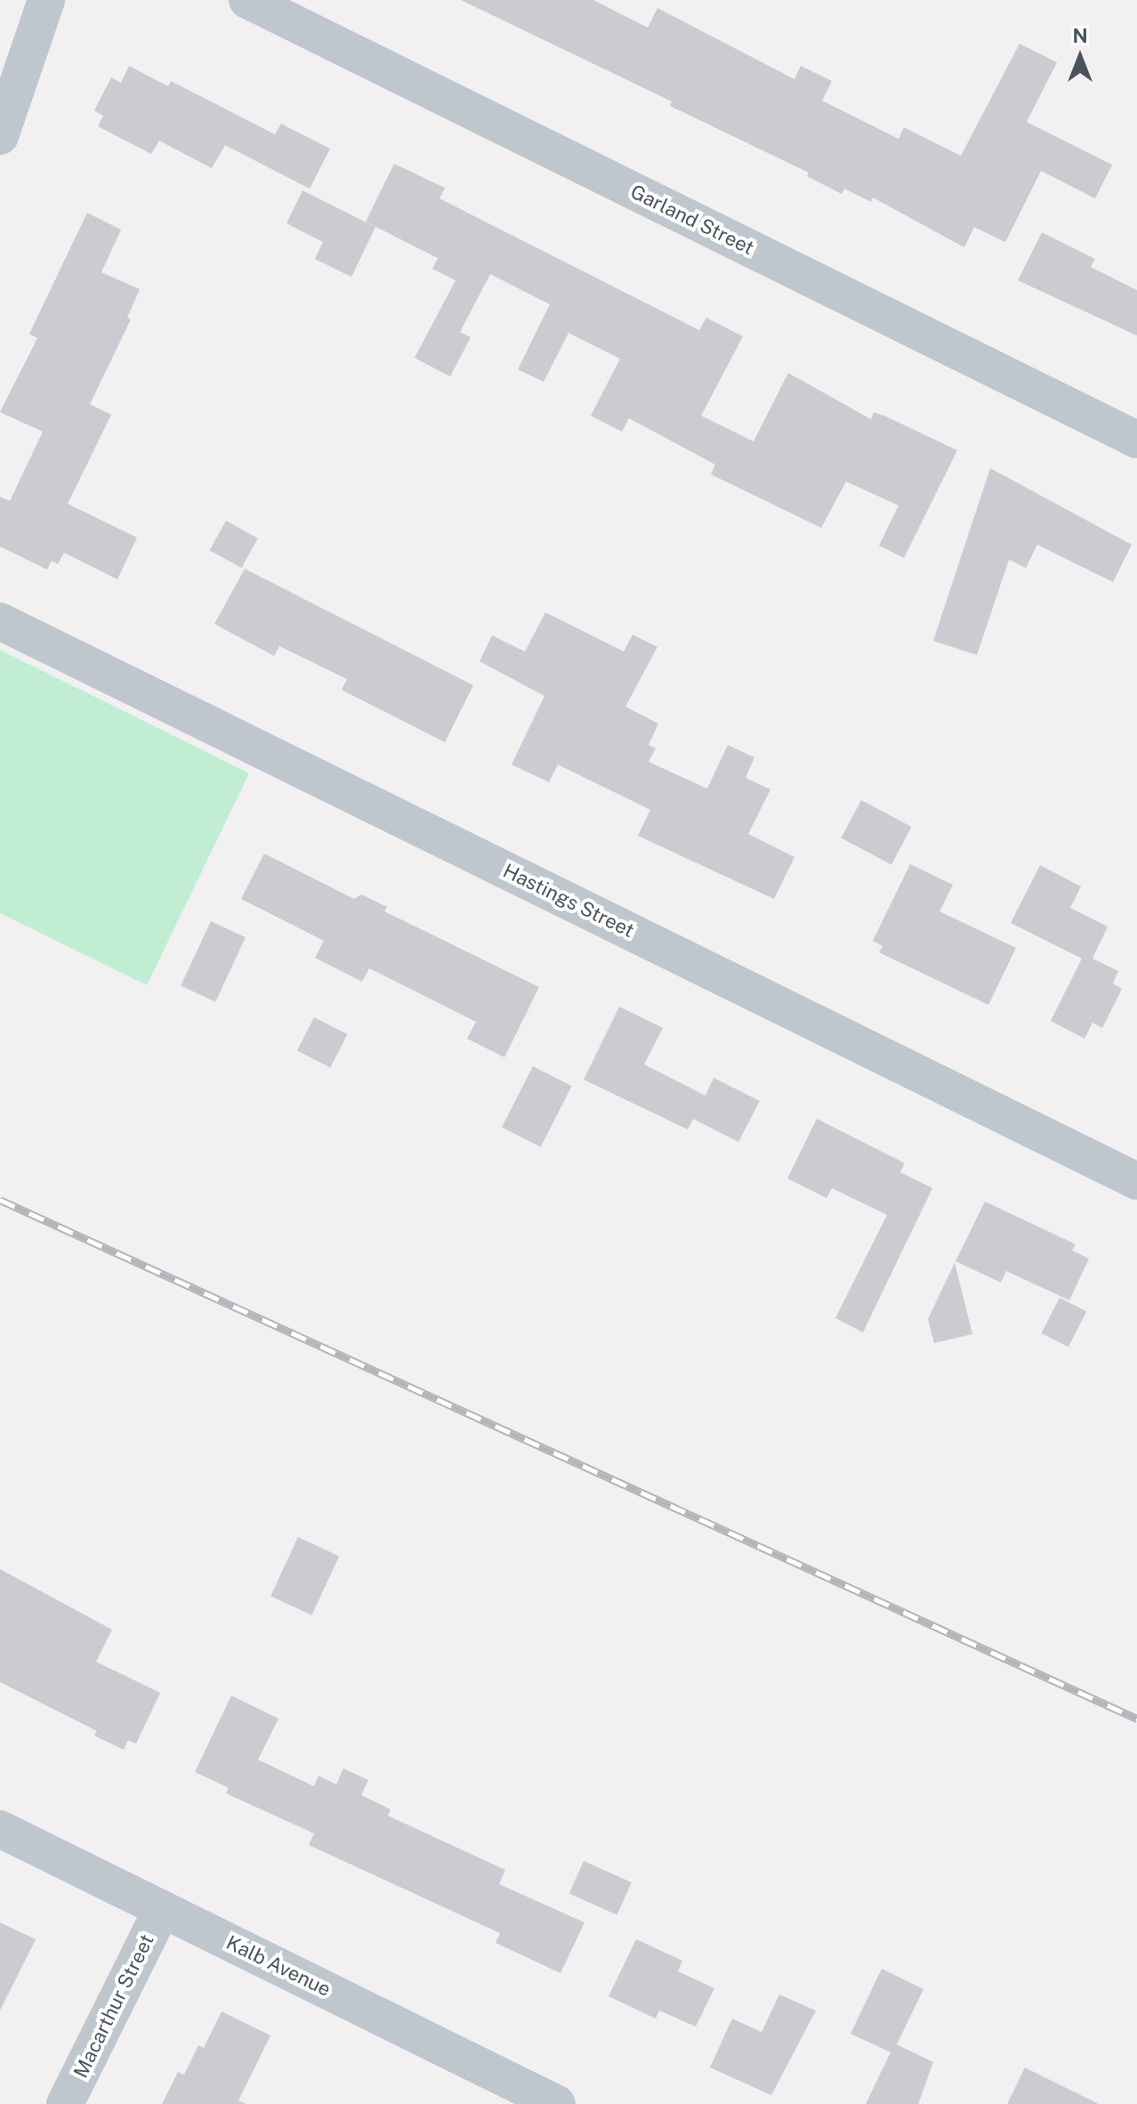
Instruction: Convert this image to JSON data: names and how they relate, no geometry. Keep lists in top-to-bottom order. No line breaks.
{"streets":{"street":["Garland Street","Hastings Street","Kalb Avenue","Macarthur Street"]},"crossings":[["Kalb Avenue","Macarthur Street"]],"north":"top"}
